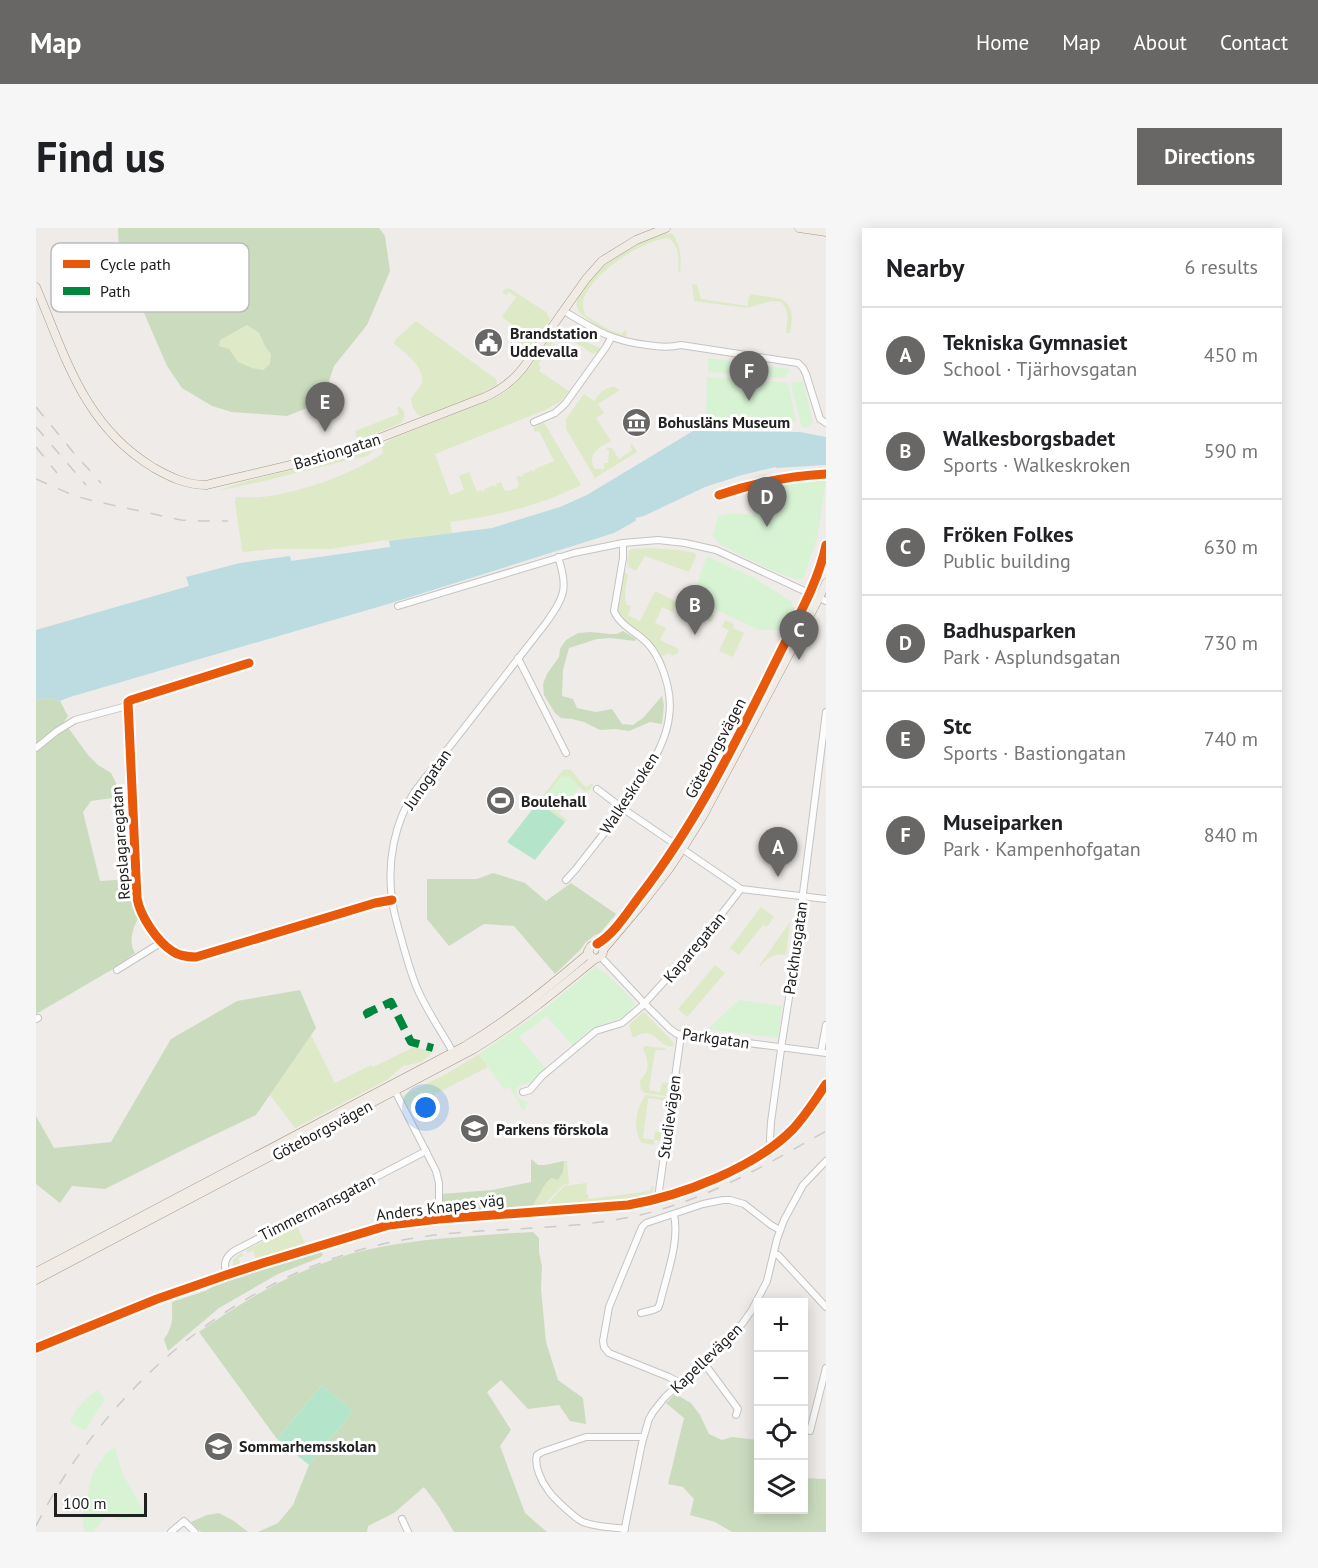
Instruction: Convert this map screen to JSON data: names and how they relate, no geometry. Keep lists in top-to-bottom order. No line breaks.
{"streets":{"main road":["Bastiongatan","Göteborgsvägen"],"street":["Junogatan","Walkeskroken","Repslagaregatan","Kaparegatan","Packhusgatan","Parkgatan","Studievägen","Timmermansgatan","Anders Knapes väg","Kapellevägen"]},"crossings":[["Göteborgsvägen","Junogatan"],["Göteborgsvägen","Parkgatan"],["Junogatan","Repslagaregatan"],["Kaparegatan","Parkgatan"],["Packhusgatan","Parkgatan"],["Packhusgatan","Anders Knapes väg"],["Parkgatan","Studievägen"],["Studievägen","Anders Knapes väg"],["Timmermansgatan","Anders Knapes väg"]],"places":{"public building":["Brandstation Uddevalla"],"museum":["Bohusläns Museum"],"sports":["Boulehall"],"school or university":["Parkens förskola","Sommarhemsskolan"]},"legend":["Cycle path","Path"],"scale_bar":"100 m","page":{"header":"Map","nav":["Home","Map","About","Contact"],"buttons":"Directions","title":"Find us","heading":["Nearby","6 results"],"list":[{"mark":"A","name":"Tekniska Gymnasiet","note":"School · Tjärhovsgatan","value":"450 m"},{"mark":"B","name":"Walkesborgsbadet","note":"Sports · Walkeskroken","value":"590 m"},{"mark":"C","name":"Fröken Folkes","note":"Public building","value":"630 m"},{"mark":"D","name":"Badhusparken","note":"Park · Asplundsgatan","value":"730 m"},{"mark":"E","name":"Stc","note":"Sports · Bastiongatan","value":"740 m"},{"mark":"F","name":"Museiparken","note":"Park · Kampenhofgatan","value":"840 m"}],"pins":["F","E","D","B","C","A"],"map_buttons":["+","−"],"scale":"100 m"}}
